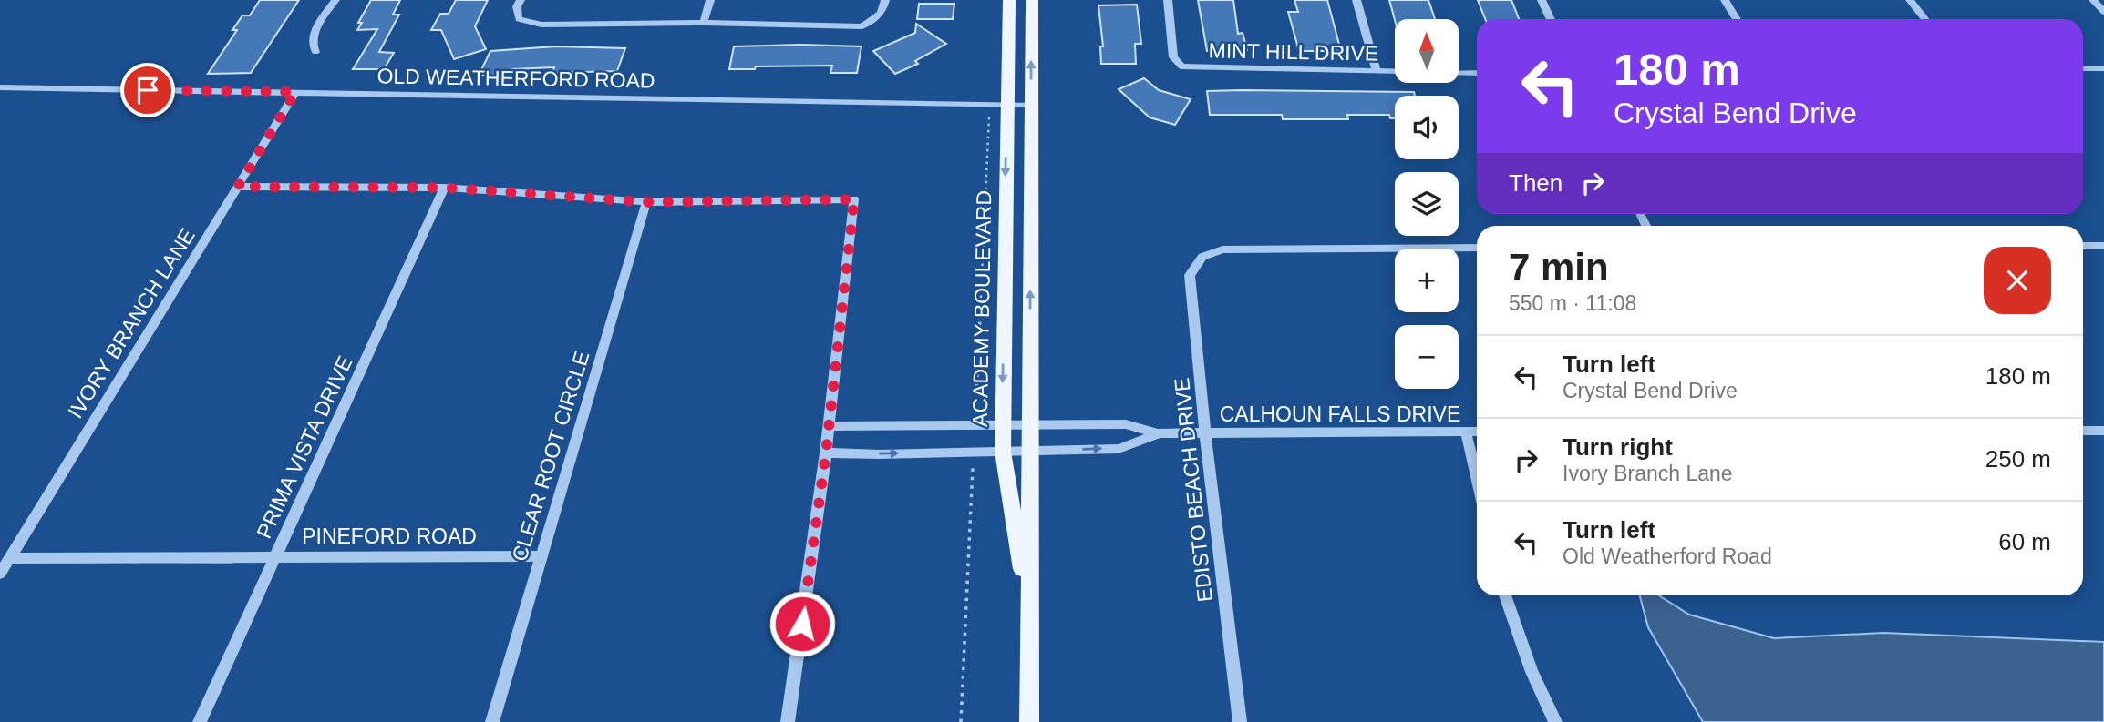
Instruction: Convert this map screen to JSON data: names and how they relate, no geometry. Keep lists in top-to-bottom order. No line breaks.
{"streets":{"main road":["ACADEMY BOULEVARD"],"street":["MINT HILL DRIVE","OLD WEATHERFORD ROAD","IVORY BRANCH LANE","CALHOUN FALLS DRIVE","PRIMA VISTA DRIVE","CLEAR ROOT CIRCLE","EDISTO BEACH DRIVE","PINEFORD ROAD"]},"crossings":[["OLD WEATHERFORD ROAD","ACADEMY BOULEVARD"],["OLD WEATHERFORD ROAD","IVORY BRANCH LANE"],["ACADEMY BOULEVARD","CALHOUN FALLS DRIVE"],["IVORY BRANCH LANE","PINEFORD ROAD"],["CALHOUN FALLS DRIVE","EDISTO BEACH DRIVE"],["PRIMA VISTA DRIVE","PINEFORD ROAD"],["CLEAR ROOT CIRCLE","PINEFORD ROAD"]],"north":"top","page":{"map_buttons":["+","−"],"turn":["180 m","Crystal Bend Drive"],"then":"Then","heading":["7 min","550 m · 11:08"],"list":[{"name":"Turn left","note":"Crystal Bend Drive","value":"180 m"},{"name":"Turn right","note":"Ivory Branch Lane","value":"250 m"},{"name":"Turn left","note":"Old Weatherford Road","value":"60 m"}]}}
